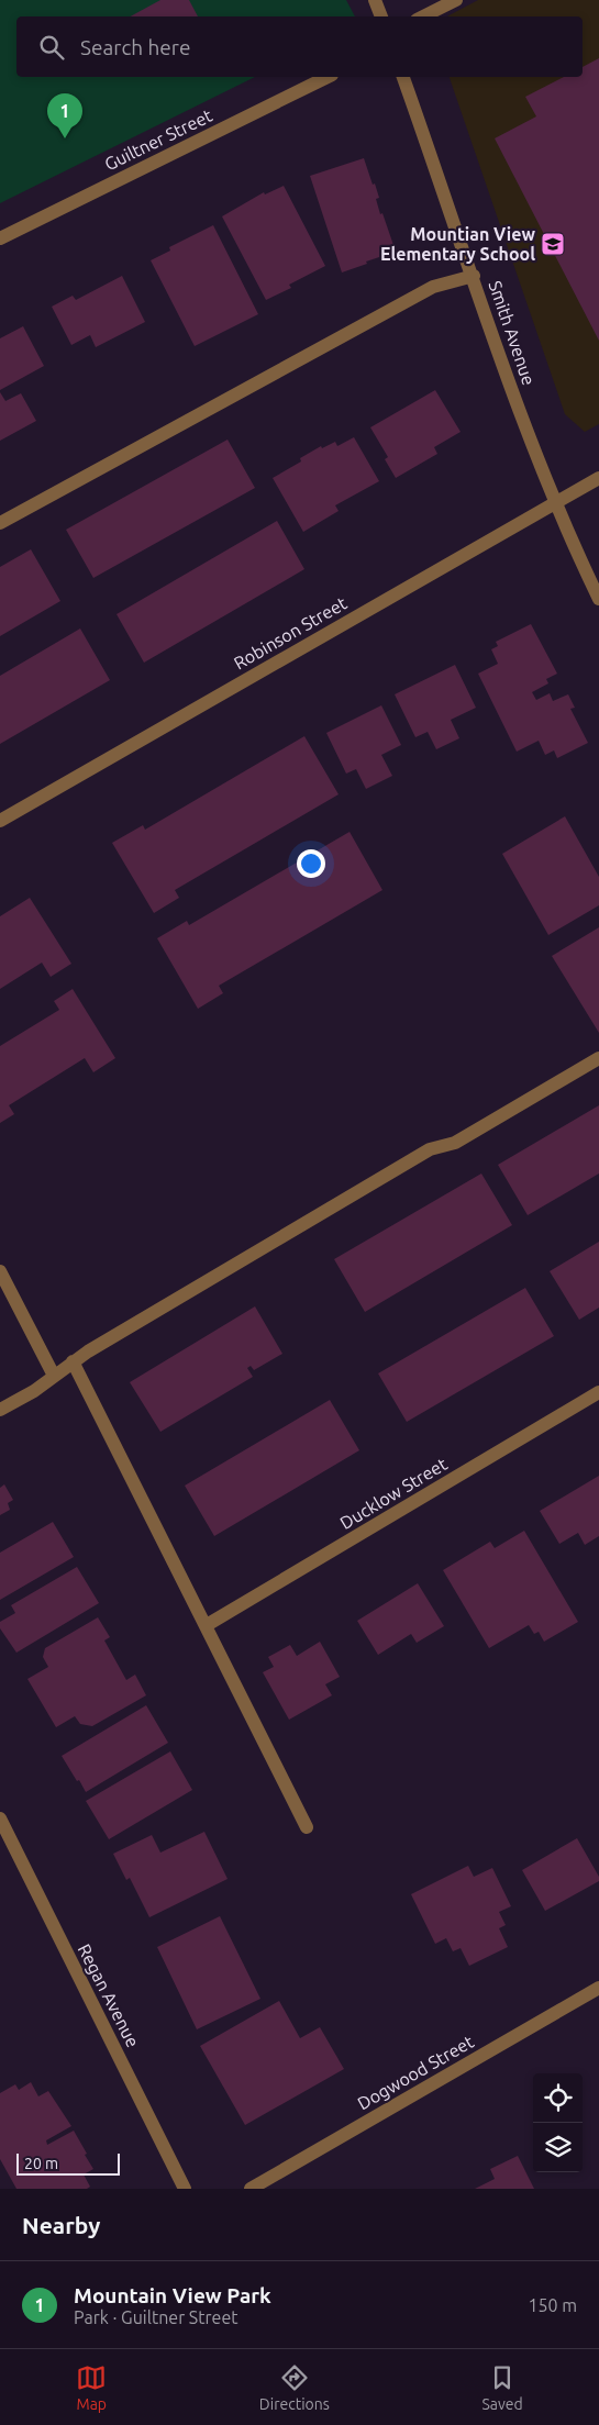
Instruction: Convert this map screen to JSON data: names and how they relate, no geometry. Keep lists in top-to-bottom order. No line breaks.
{"streets":{"street":["Guiltner Street","Smith Avenue","Robinson Street","Ducklow Street","Regan Avenue","Dogwood Street"]},"crossings":[["Smith Avenue","Robinson Street"]],"places":{"school or university":["Mountian View Elementary School"]},"scale_bar":"20 m","page":{"search":"Search here","pins":"1","scale":"20 m","heading":"Nearby","list":[{"mark":"1","name":"Mountain View Park","note":"Park · Guiltner Street","value":"150 m"}],"nav":["Map","Directions","Saved"]}}
